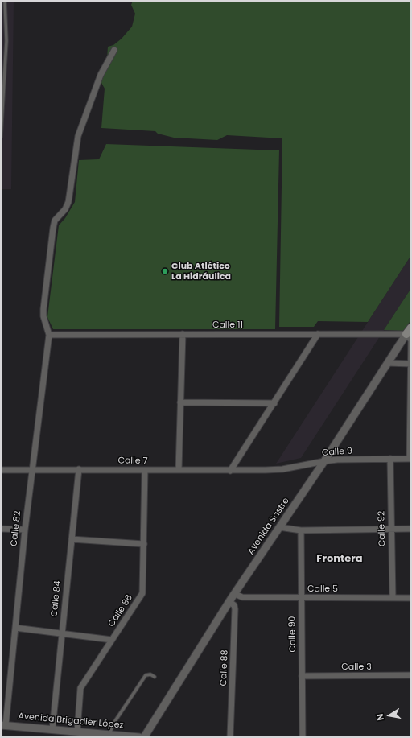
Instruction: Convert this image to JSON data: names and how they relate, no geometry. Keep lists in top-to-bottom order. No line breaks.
{"streets":{"street":["Calle 11","Calle 9","Calle 7","Avenida Sastre","Calle 82","Calle 92","Calle 5","Calle 84","Calle 86","Calle 90","Calle 3","Calle 88","Avenida Brigadier López"]},"crossings":[["Calle 11","Avenida Sastre"],["Calle 11","Calle 82"],["Calle 9","Calle 7"],["Calle 9","Avenida Sastre"],["Calle 9","Calle 92"],["Calle 7","Calle 82"],["Calle 7","Calle 84"],["Calle 7","Calle 86"],["Avenida Sastre","Calle 5"],["Avenida Sastre","Calle 88"],["Calle 82","Avenida Brigadier López"],["Calle 92","Calle 5"],["Calle 5","Calle 90"],["Calle 84","Avenida Brigadier López"],["Calle 86","Avenida Brigadier López"],["Calle 90","Calle 3"]],"districts":["Frontera"],"places":["Club Atlético La Hidráulica"],"north":"left"}
